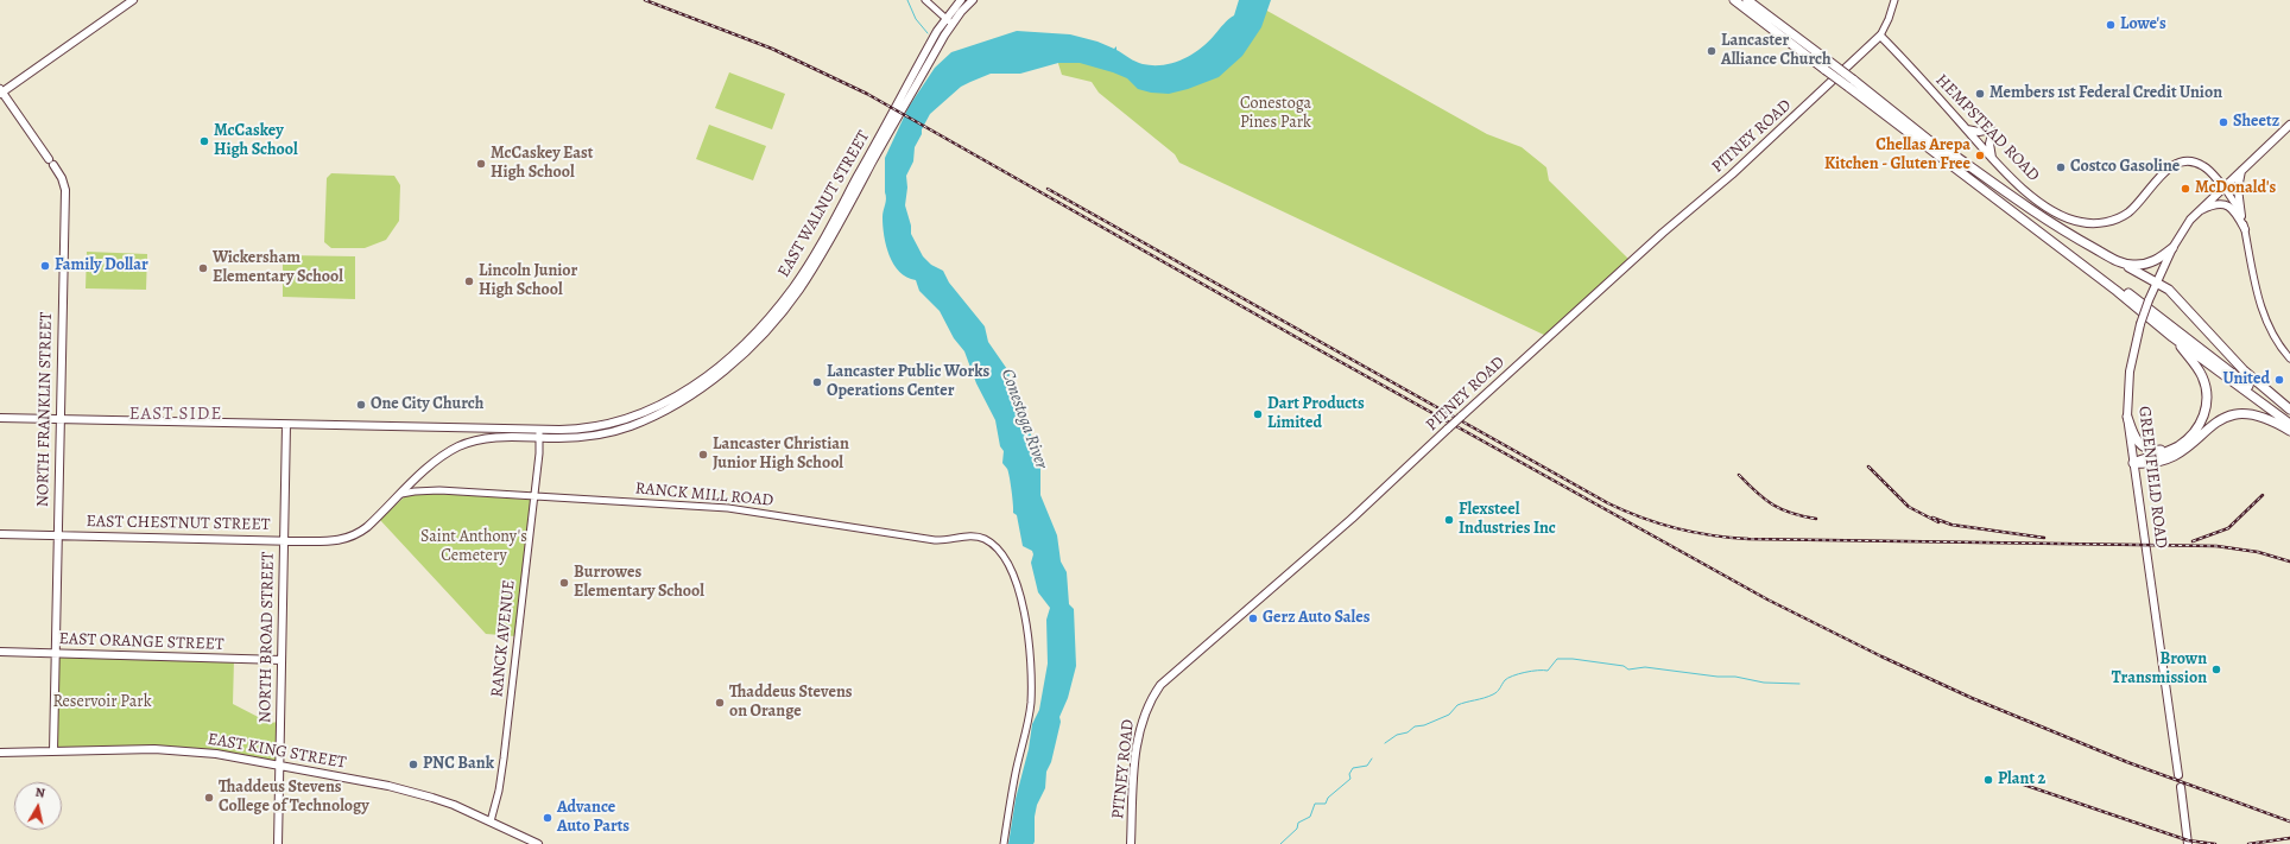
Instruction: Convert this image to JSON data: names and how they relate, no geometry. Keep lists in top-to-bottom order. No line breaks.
{"streets":{"main road":["HEMPSTEAD ROAD","PITNEY ROAD","EAST WALNUT STREET","NORTH FRANKLIN STREET","GREENFIELD ROAD","EAST CHESTNUT STREET","NORTH BROAD STREET","EAST ORANGE STREET","EAST KING STREET"],"street":["RANCK MILL ROAD","RANCK AVENUE"]},"crossings":[["HEMPSTEAD ROAD","PITNEY ROAD"],["HEMPSTEAD ROAD","GREENFIELD ROAD"],["EAST WALNUT STREET","NORTH FRANKLIN STREET"],["EAST WALNUT STREET","RANCK MILL ROAD"],["EAST WALNUT STREET","EAST CHESTNUT STREET"],["EAST WALNUT STREET","NORTH BROAD STREET"],["EAST WALNUT STREET","RANCK AVENUE"],["NORTH FRANKLIN STREET","EAST CHESTNUT STREET"],["NORTH FRANKLIN STREET","EAST ORANGE STREET"],["NORTH FRANKLIN STREET","EAST KING STREET"],["RANCK MILL ROAD","RANCK AVENUE"],["EAST CHESTNUT STREET","NORTH BROAD STREET"],["NORTH BROAD STREET","EAST ORANGE STREET"],["NORTH BROAD STREET","EAST KING STREET"],["RANCK AVENUE","EAST KING STREET"]],"districts":["EAST SIDE"],"water":["Conestoga River"],"parks":["Conestoga Pines Park","Saint Anthony's Cemetery","Reservoir Park"],"places":["Lowe's","Lancaster Alliance Church","Members 1st Federal Credit Union","Sheetz","McCaskey High School","Chellas Arepa Kitchen - Gluten Free","McCaskey East High School","Costco Gasoline","McDonald's","Family Dollar","Wickersham Elementary School","Lincoln Junior High School","United","Lancaster Public Works Operations Center","One City Church","Dart Products Limited","Lancaster Christian Junior High School","Flexsteel Industries Inc","Burrowes Elementary School","Gerz Auto Sales","Brown Transmission","Thaddeus Stevens on Orange","PNC Bank","Plant 2","Thaddeus Stevens College of Technology","Advance Auto Parts"],"north":"top"}
